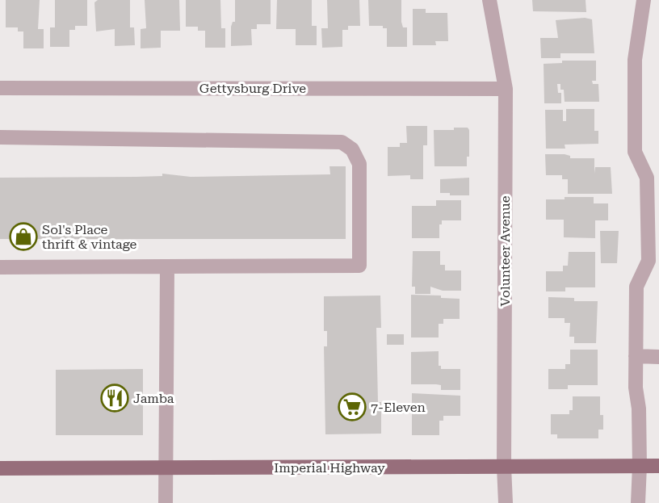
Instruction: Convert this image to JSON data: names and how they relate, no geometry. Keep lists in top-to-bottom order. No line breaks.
{"streets":{"main road":["Imperial Highway"],"street":["Gettysburg Drive","Volunteer Avenue"]},"crossings":[["Gettysburg Drive","Volunteer Avenue"],["Volunteer Avenue","Imperial Highway"]],"places":{"shop":["Sol's Place thrift & vintage"],"restaurant":["Jamba"],"supermarket":["7-Eleven"]}}
